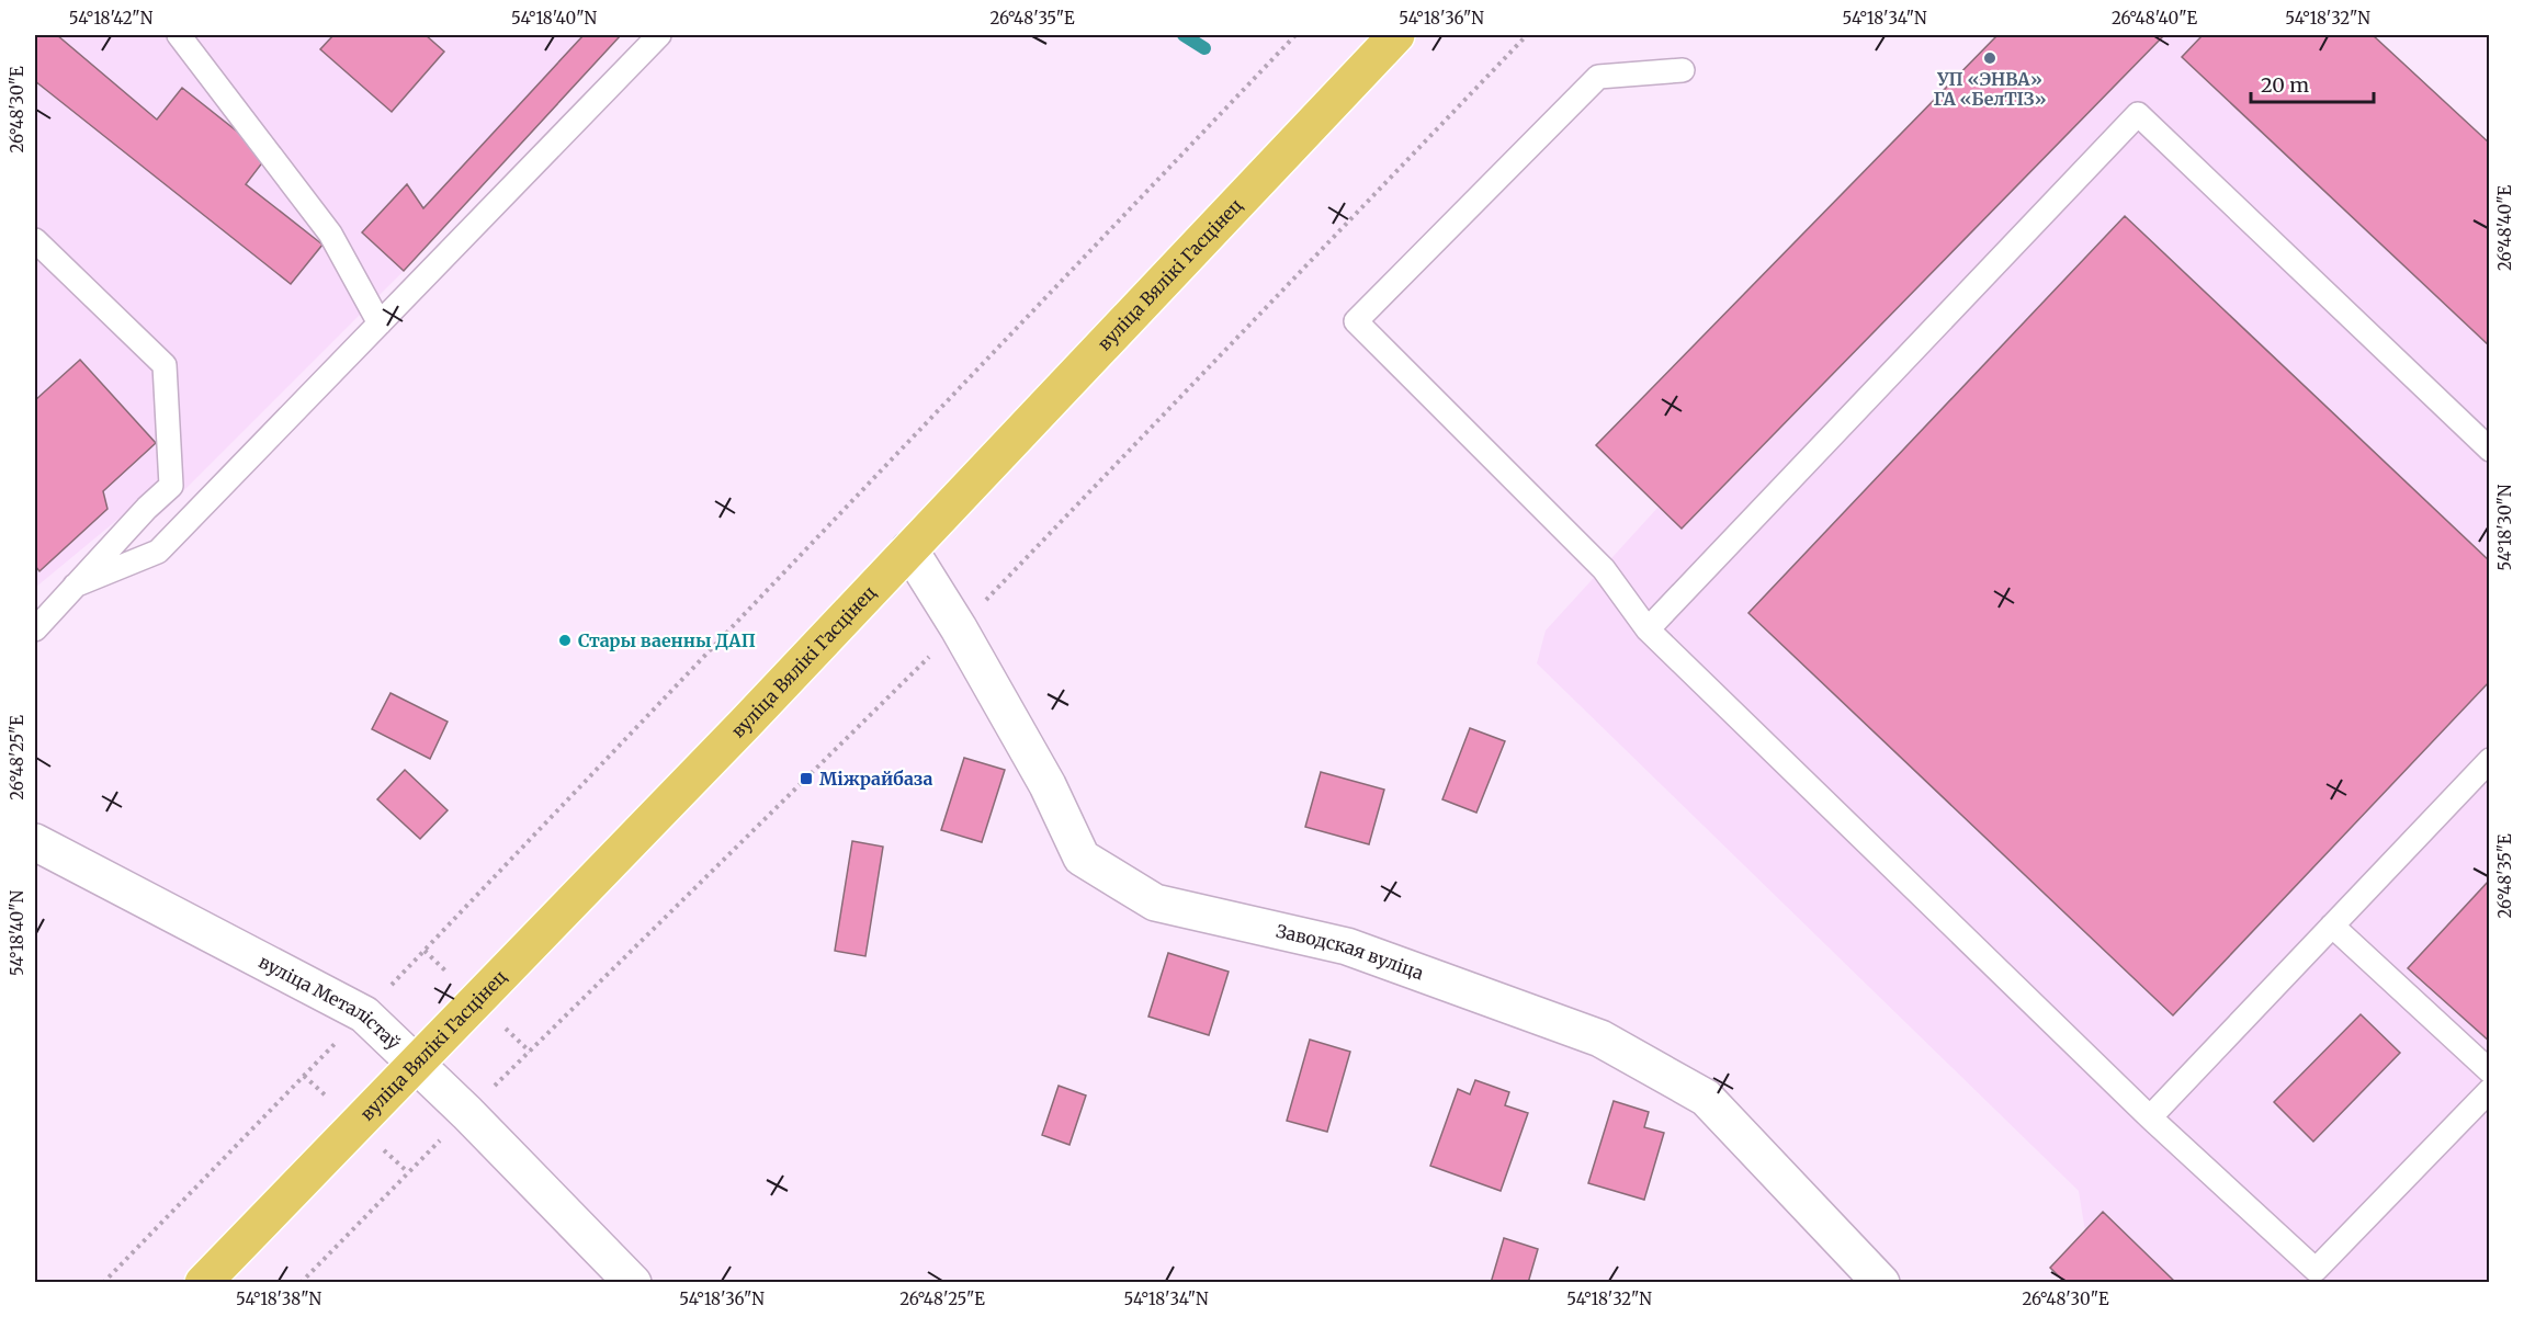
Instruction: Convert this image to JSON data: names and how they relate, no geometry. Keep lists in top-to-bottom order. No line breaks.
{"streets":{"main road":["вуліца Вялікі Гасцінец"],"street":["Заводская вуліца","вуліца Металістаў"]},"crossings":[["вуліца Вялікі Гасцінец","Заводская вуліца"],["вуліца Вялікі Гасцінец","вуліца Металістаў"]],"places":{"other":["УП «ЭНВА» ГА «БелТІЗ»","Стары ваенны ДАП"],"transit":["Міжрайбаза"]},"scale_bar":"20 m","coordinates":["54°18'42\"N","54°18'40\"N","26°48'35\"E","54°18'36\"N","54°18'34\"N","26°48'40\"E","54°18'32\"N","26°48'30\"E","54°18'30\"N","26°48'25\"E","54°18'38\"N"]}
